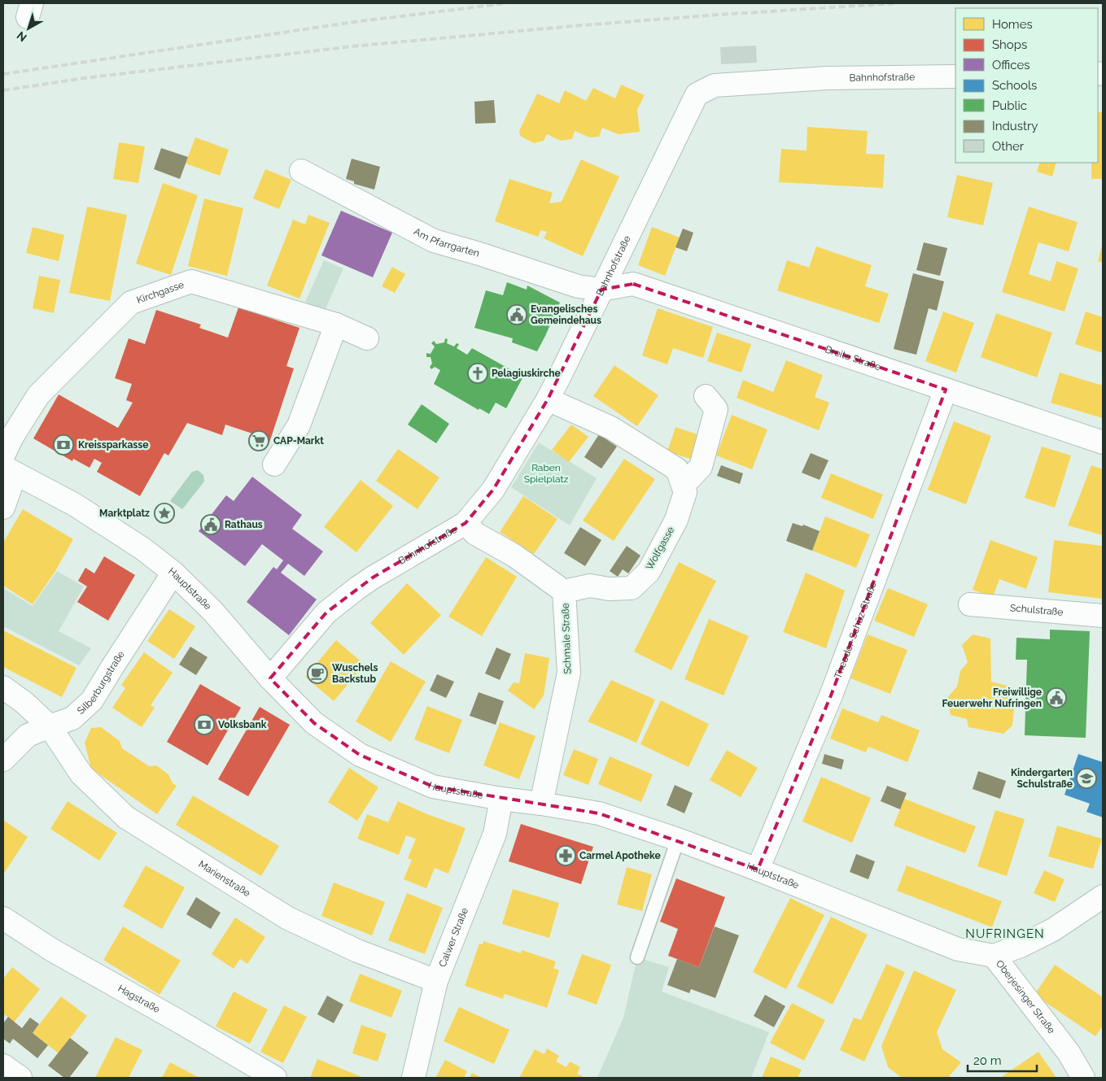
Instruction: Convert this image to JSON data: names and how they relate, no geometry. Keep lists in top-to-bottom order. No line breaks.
{"streets":{"street":["Bahnhofstraße","Am Pfarrgarten","Kirchgasse","Breite Straße","Wolfgasse","Hauptstraße","Schulstraße","Theodor-Schüz-Straße","Schmale Straße","Silberburgstraße","Marienstraße","Calwer Straße","Oberjesinger Straße","Hagstraße"]},"crossings":[["Bahnhofstraße","Am Pfarrgarten"],["Bahnhofstraße","Breite Straße"],["Bahnhofstraße","Wolfgasse"],["Bahnhofstraße","Hauptstraße"],["Bahnhofstraße","Schmale Straße"],["Am Pfarrgarten","Breite Straße"],["Breite Straße","Theodor-Schüz-Straße"],["Wolfgasse","Schmale Straße"],["Hauptstraße","Theodor-Schüz-Straße"],["Hauptstraße","Schmale Straße"],["Hauptstraße","Silberburgstraße"],["Hauptstraße","Calwer Straße"],["Hauptstraße","Oberjesinger Straße"],["Silberburgstraße","Marienstraße"],["Marienstraße","Calwer Straße"]],"districts":["NUFRINGEN"],"parks":["Raben Spielplatz"],"places":{"public building":["Evangelisches Gemeindehaus","Rathaus","Freiwillige Feuerwehr Nufringen"],"church":["Pelagiuskirche"],"supermarket":["CAP-Markt"],"bank":["Kreissparkasse","Volksbank"],"place":["Marktplatz"],"cafe":["Wuschels Backstub"],"school or university":["Kindergarten Schulstraße"],"pharmacy":["Carmel Apotheke"]},"legend":["Homes","Shops","Offices","Schools","Public","Industry","Other"],"scale_bar":"20 m","north":"bottom left"}
